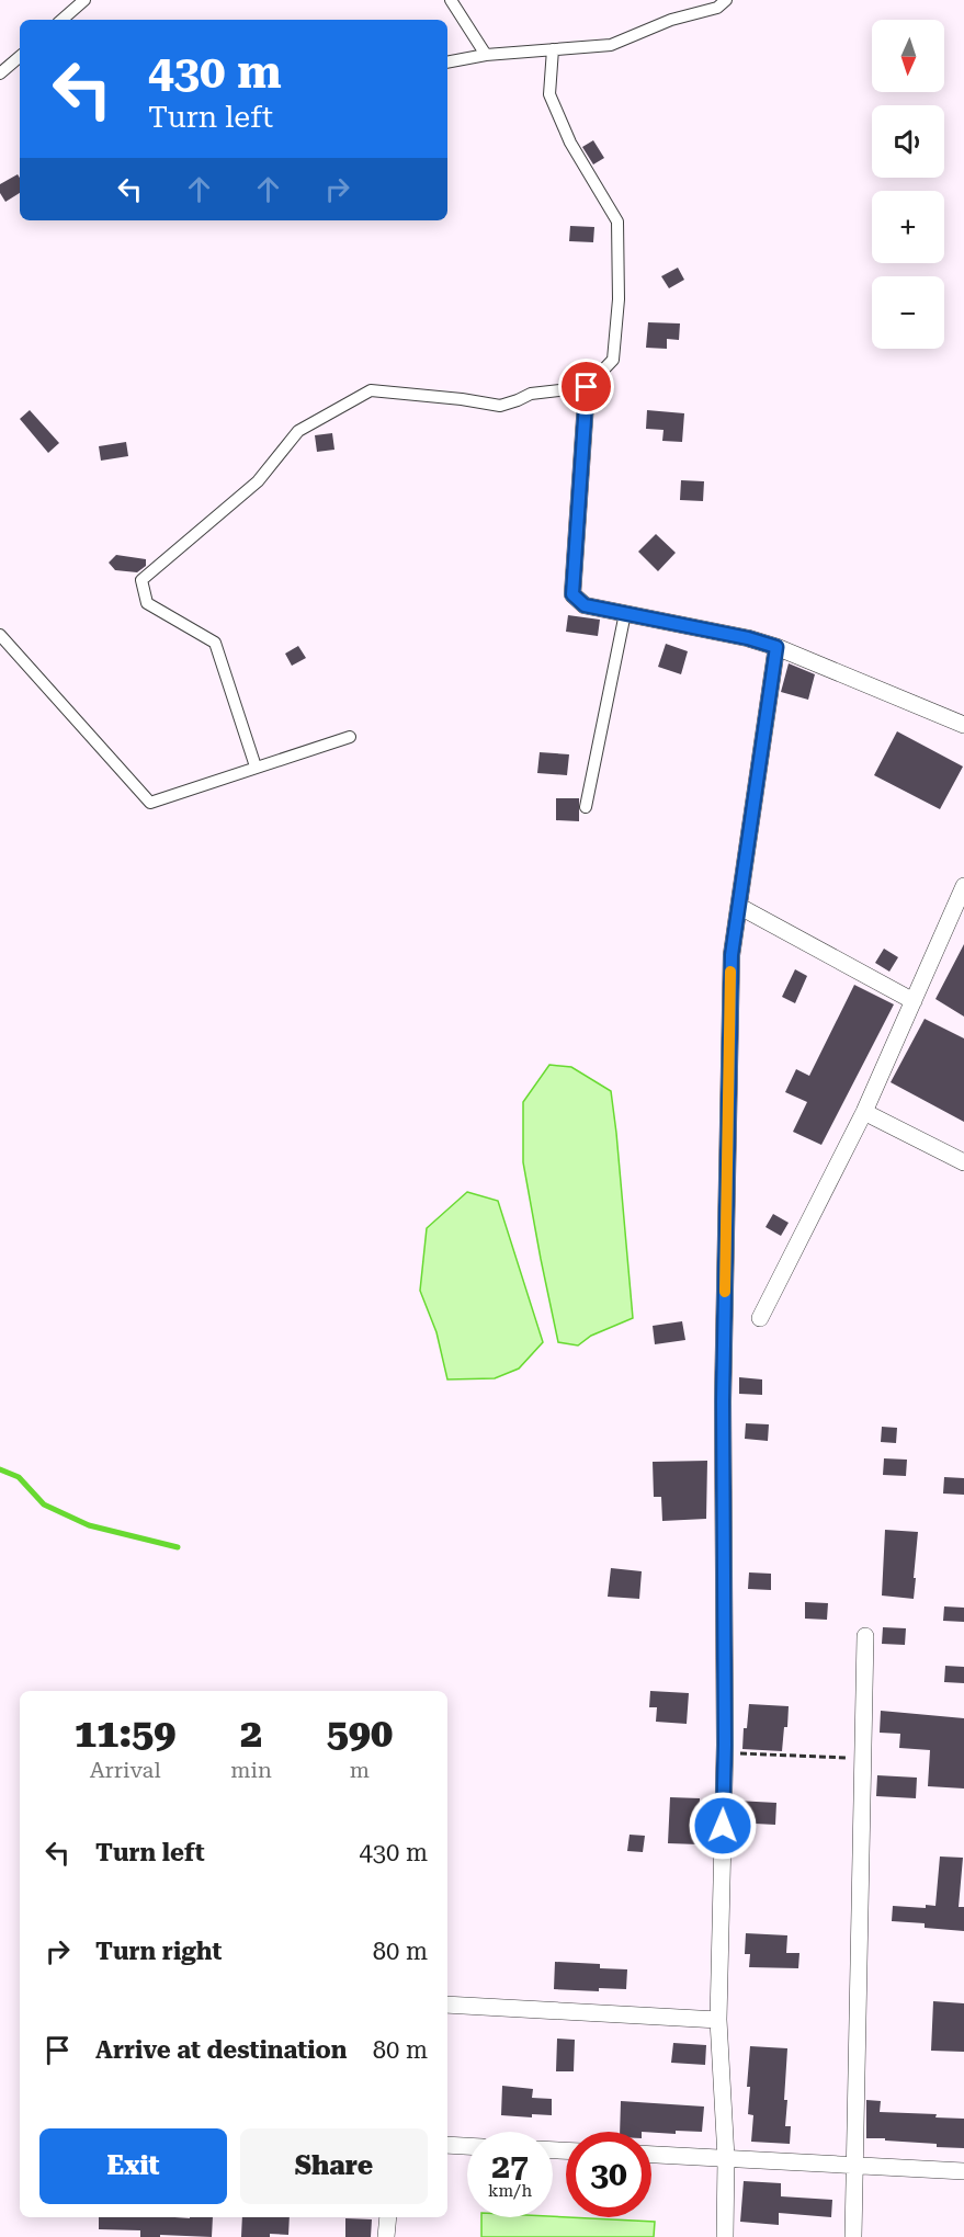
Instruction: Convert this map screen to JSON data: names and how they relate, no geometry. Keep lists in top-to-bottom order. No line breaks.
{"north":"bottom","page":{"map_buttons":["+","−"],"turn":["430 m","Turn left"],"eta":["11:59","Arrival","2","min","590","m"],"list":[{"name":"Turn left","value":"430 m"},{"name":"Turn right","value":"80 m"},{"name":"Arrive at destination","value":"80 m"}],"buttons":["Exit","Share"],"speed":"27 km/h","limit":"30"}}
